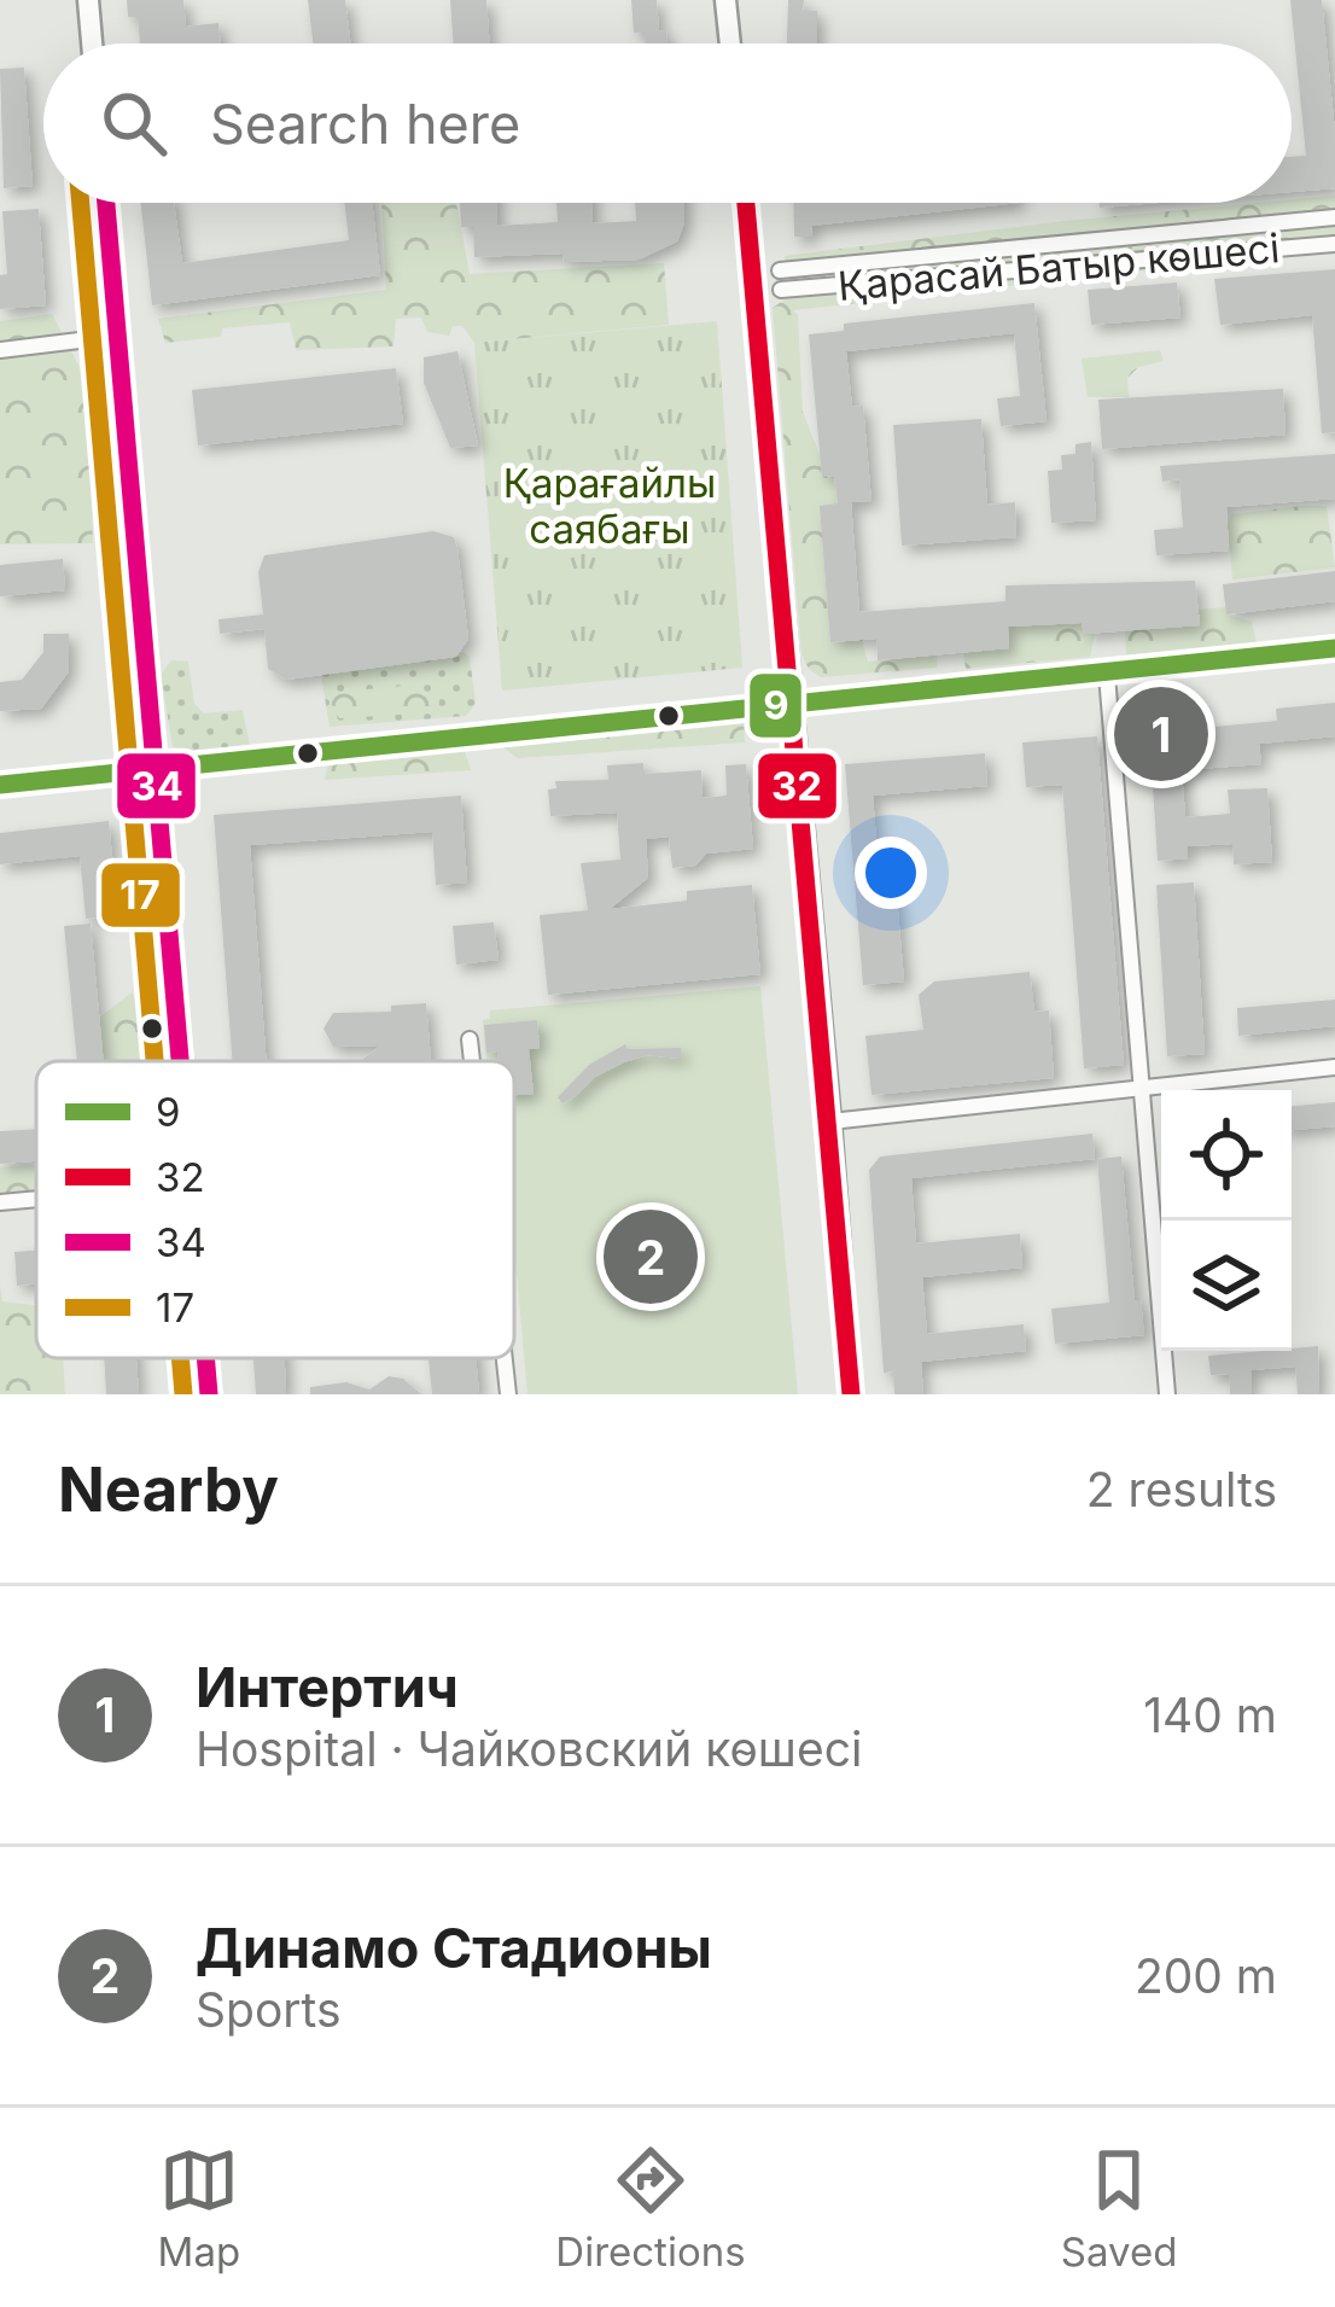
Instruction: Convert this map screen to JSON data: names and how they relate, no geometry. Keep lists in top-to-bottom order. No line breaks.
{"streets":{"street":["Қарасай Батыр көшесі"]},"parks":["Қарағайлы саябағы"],"lines":["transit line 32","transit line 34","transit line 17","transit line 9"],"legend":["9","32","34","17"],"page":{"search":"Search here","pins":["1","2"],"heading":["Nearby","2 results"],"list":[{"mark":"1","name":"Интертич","note":"Hospital · Чайковский көшесі","value":"140 m"},{"mark":"2","name":"Динамо Стадионы","note":"Sports","value":"200 m"}],"nav":["Map","Directions","Saved"]}}
